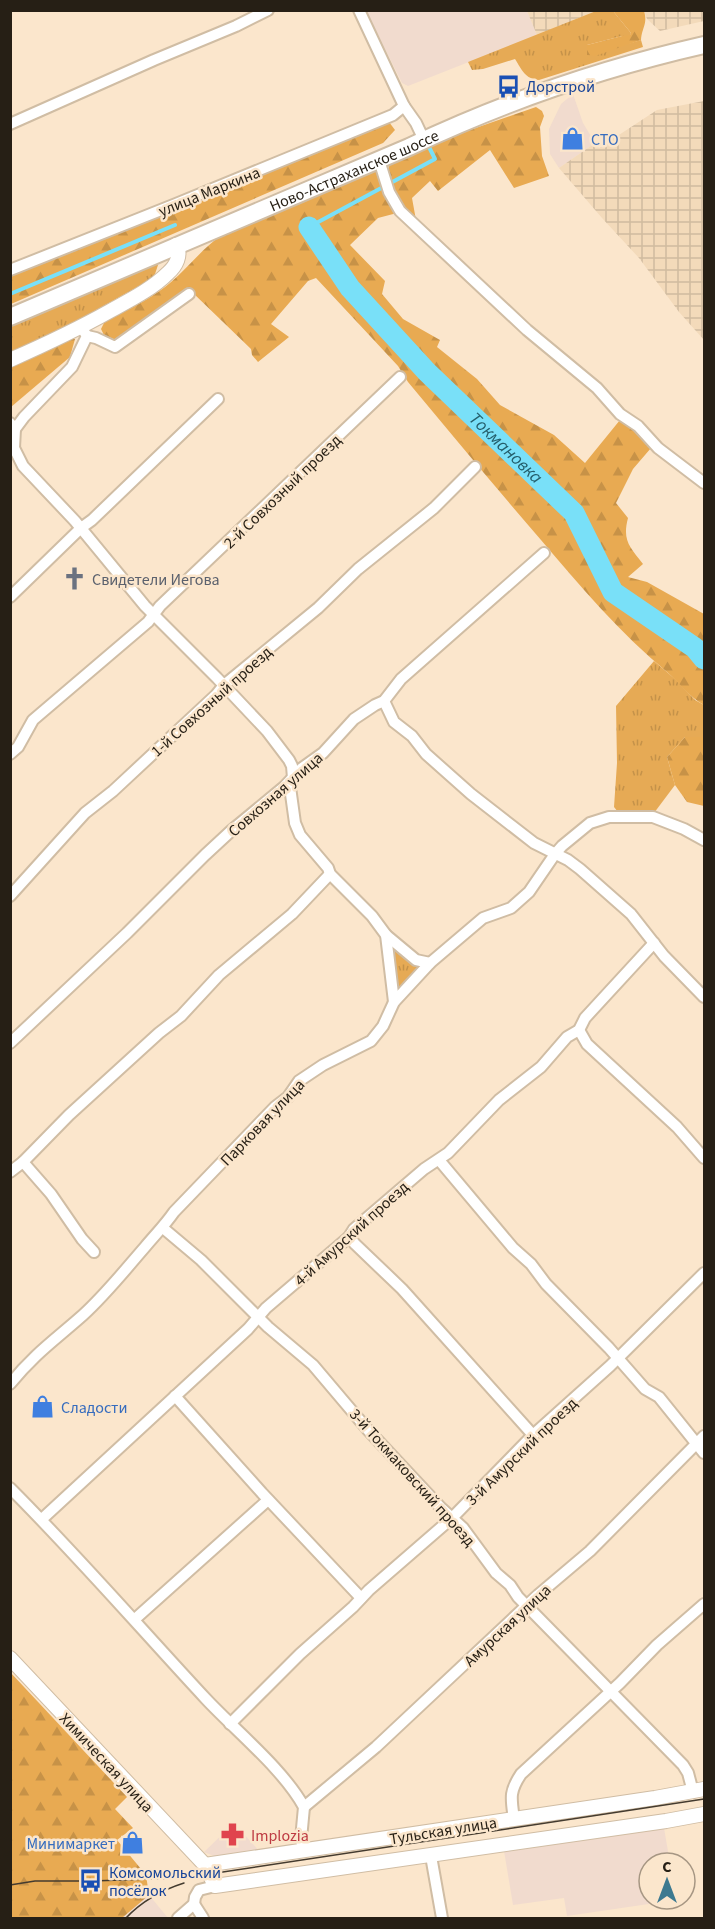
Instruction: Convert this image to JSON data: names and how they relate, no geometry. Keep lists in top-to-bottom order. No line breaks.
{"streets":{"main road":["Ново-Астраханское шоссе"],"street":["улица Маркина","2-й Совхозный проезд","1-й Совхозный проезд","Совхозная улица","Парковая улица","4-й Амурский проезд","3-й Амурский проезд","3-й Токмаковский проезд","Амурская улица","Химическая улица","Тульская улица"]},"crossings":[["Парковая улица","3-й Токмаковский проезд"],["4-й Амурский проезд","3-й Токмаковский проезд"],["3-й Амурский проезд","3-й Токмаковский проезд"],["3-й Токмаковский проезд","Амурская улица"],["3-й Токмаковский проезд","Тульская улица"],["Химическая улица","Тульская улица"]],"water":["Токмановка"],"places":{"bus stop":["Дорстрой","Комсомольский посёлок"],"shop":["СТО","Сладости","Минимаркет"],"church":["Свидетели Иегова"],"pharmacy":["Implozia"]},"north":"top"}
